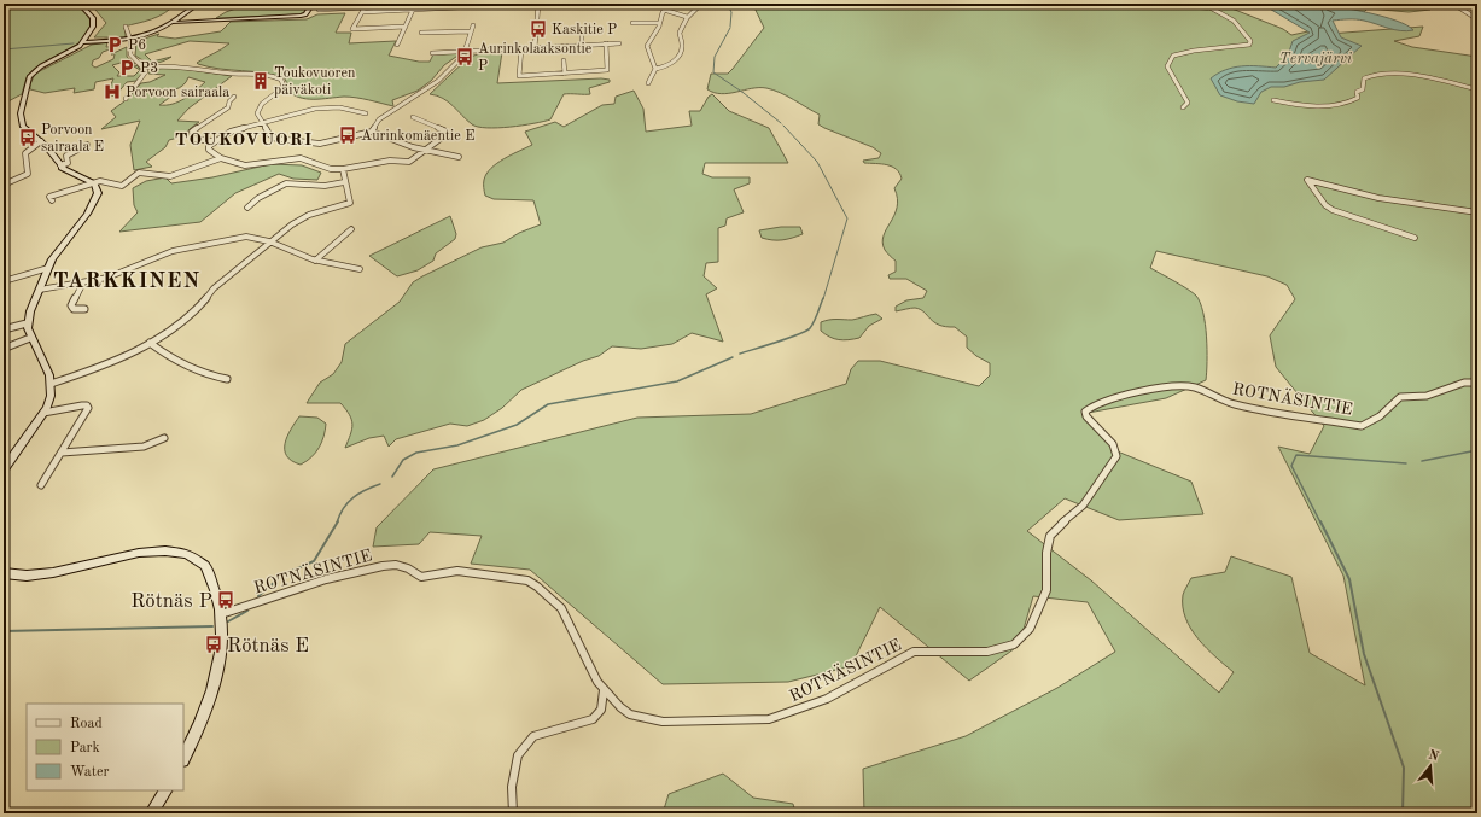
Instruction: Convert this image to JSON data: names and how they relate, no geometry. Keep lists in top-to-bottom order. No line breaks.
{"streets":{"street":["ROTNÄSINTIE"]},"districts":["TOUKOVUORI","TARKKINEN"],"water":["Tervajärvi"],"places":{"bus stop":["Kaskitie P","Aurinkolaaksontie P","Aurinkomäentie E","Porvoon sairaala E","Rötnäs P","Rötnäs E"],"parking":["P6","P3"],"building":["Toukovuoren päiväkoti"],"hospital":["Porvoon sairaala"]},"legend":["Road","Park","Water"],"north":"top"}
